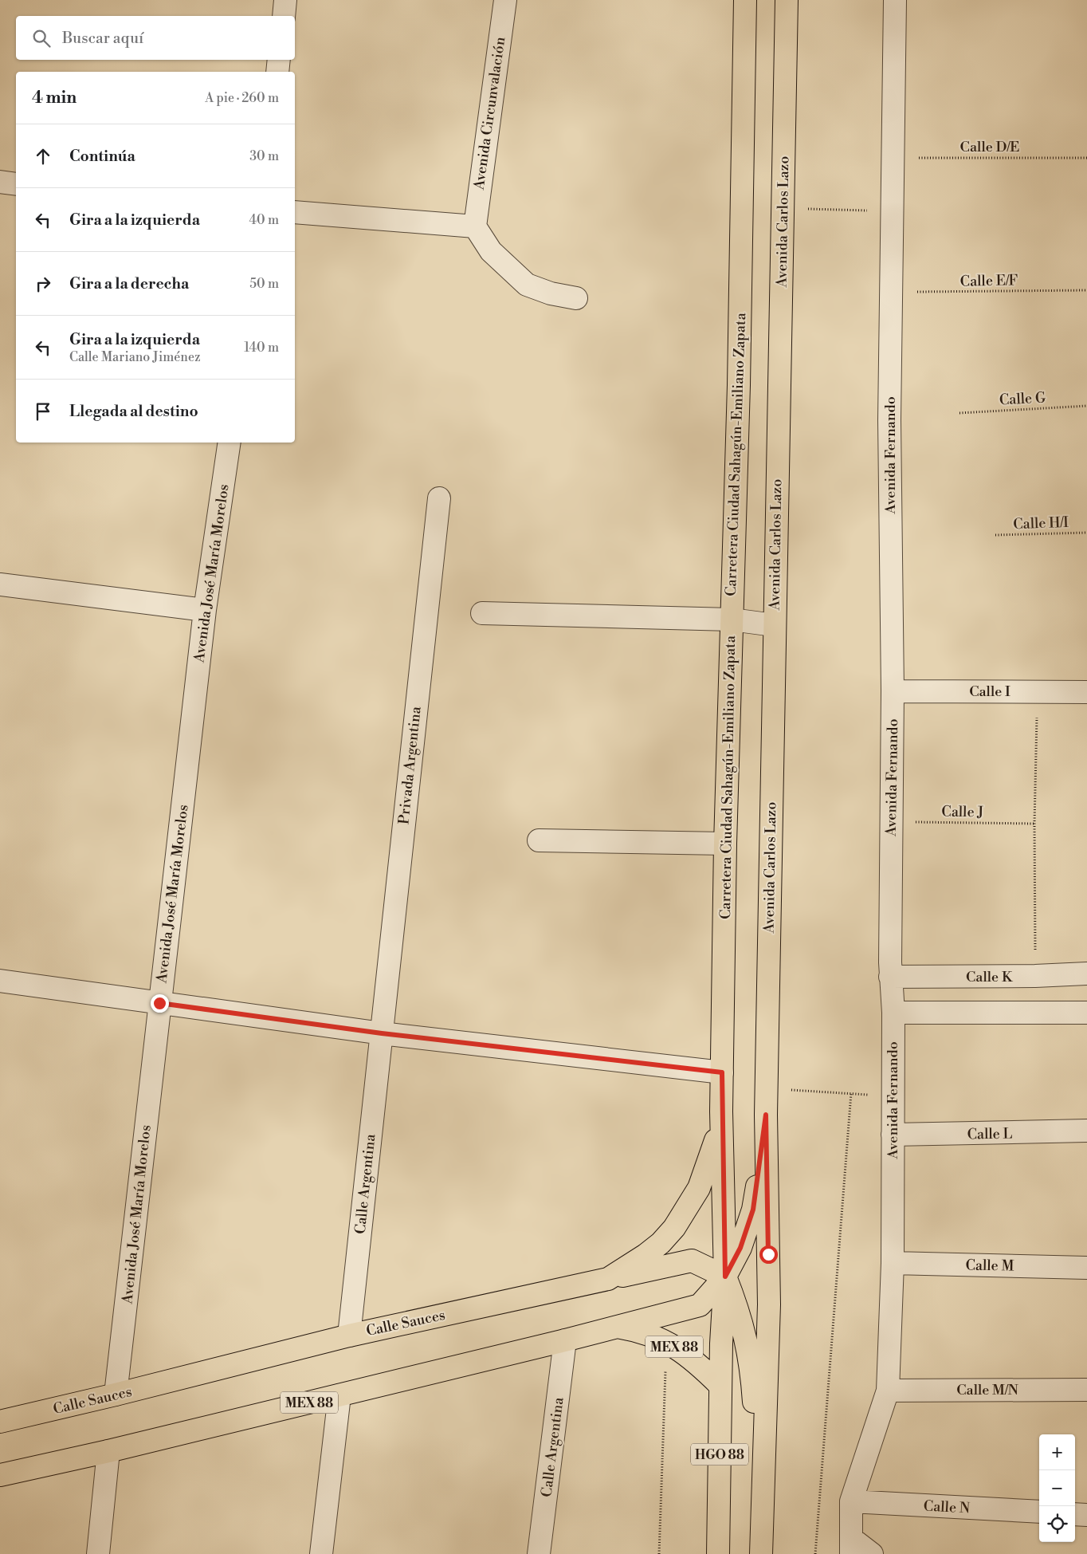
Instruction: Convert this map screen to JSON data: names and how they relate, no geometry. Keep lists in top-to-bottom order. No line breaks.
{"streets":{"main road":["Avenida Carlos Lazo","Carretera Ciudad Sahagún-Emiliano Zapata","Calle Sauces","MEX 88","HGO 88"],"street":["Avenida Circunvalación","Avenida Fernando","Avenida José María Morelos","Calle I","Privada Argentina","Calle K","Calle L","Calle Argentina","Calle M","Calle M/N","Calle N"],"path":["Calle D/E","Calle E/F","Calle G","Calle H/I","Calle J"]},"crossings":[["Calle D/E","Avenida Fernando"],["Avenida Carlos Lazo","HGO 88"],["Calle E/F","Avenida Fernando"],["Carretera Ciudad Sahagún-Emiliano Zapata","Calle Sauces"],["Carretera Ciudad Sahagún-Emiliano Zapata","MEX 88"],["Avenida Fernando","Calle I"],["Avenida Fernando","Calle J"],["Avenida Fernando","Calle K"],["Avenida Fernando","Calle L"],["Avenida Fernando","Calle M"],["Avenida Fernando","Calle M/N"],["Avenida Fernando","Calle N"],["Avenida José María Morelos","Calle Sauces"],["Privada Argentina","Calle Argentina"],["Calle Argentina","Calle Sauces"],["Calle Argentina","MEX 88"]],"page":{"search":"Buscar aquí","heading":["4 min","A pie · 260 m"],"list":[["Continúa","30 m"],["Gira a la izquierda","40 m"],["Gira a la derecha","50 m"],["Gira a la izquierda","Calle Mariano Jiménez","140 m"],"Llegada al destino"],"map_buttons":["+","−"]}}
